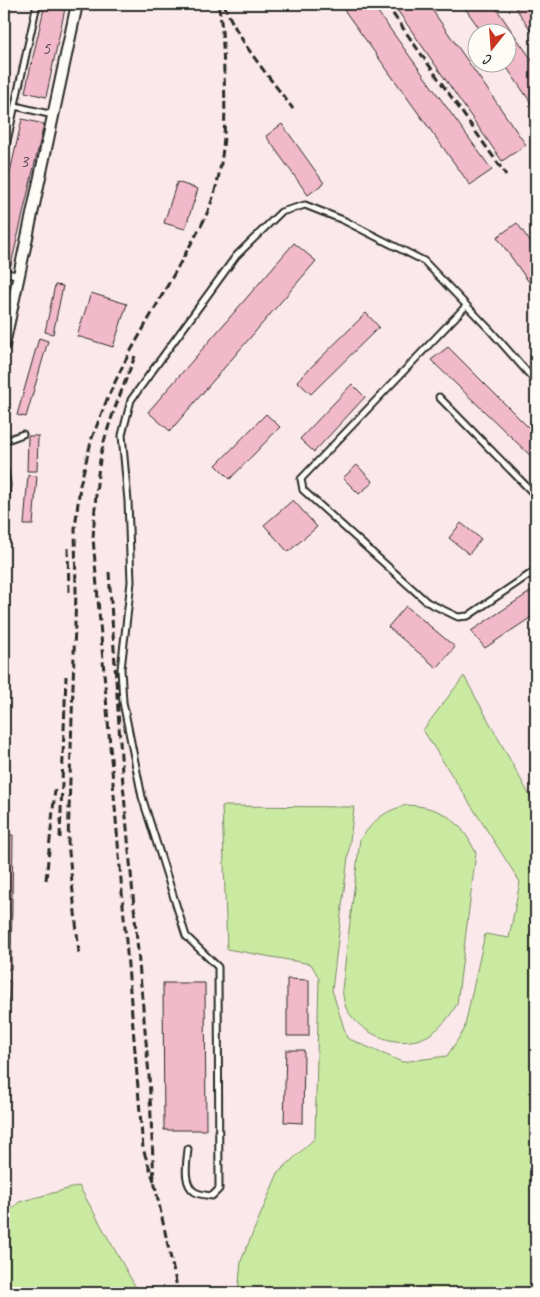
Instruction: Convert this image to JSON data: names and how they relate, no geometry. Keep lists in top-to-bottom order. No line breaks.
{"house_numbers":["5","3"],"north":"bottom"}
